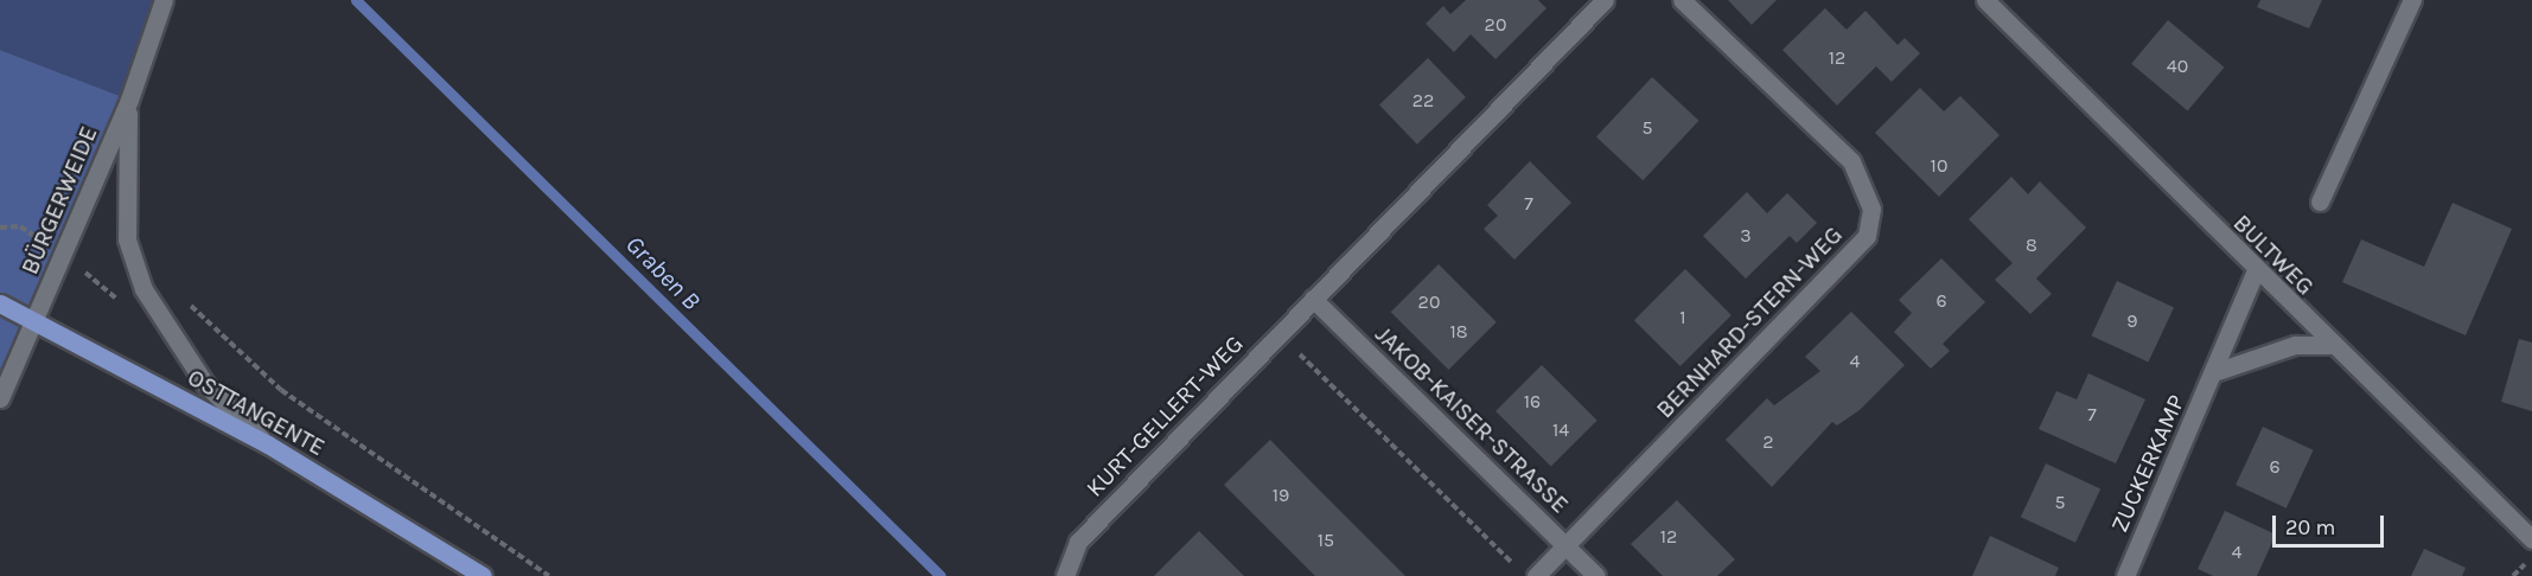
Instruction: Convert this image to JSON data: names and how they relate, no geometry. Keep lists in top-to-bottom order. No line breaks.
{"streets":{"main road":["OSTTANGENTE"],"street":["BÜRGERWEIDE","BULTWEG","BERNHARD-STERN-WEG","KURT-GELLERT-WEG","JAKOB-KAISER-STRASSE","ZUCKERKAMP"]},"crossings":[["BÜRGERWEIDE","OSTTANGENTE"],["BULTWEG","ZUCKERKAMP"],["BERNHARD-STERN-WEG","JAKOB-KAISER-STRASSE"],["KURT-GELLERT-WEG","JAKOB-KAISER-STRASSE"]],"water":["Graben B"],"house_numbers":["20","12","40","22","5","10","7","3","8","6","20","1","9","18","4","16","7","14","2","6","19","5","12","15","4"],"scale_bar":"20 m"}
